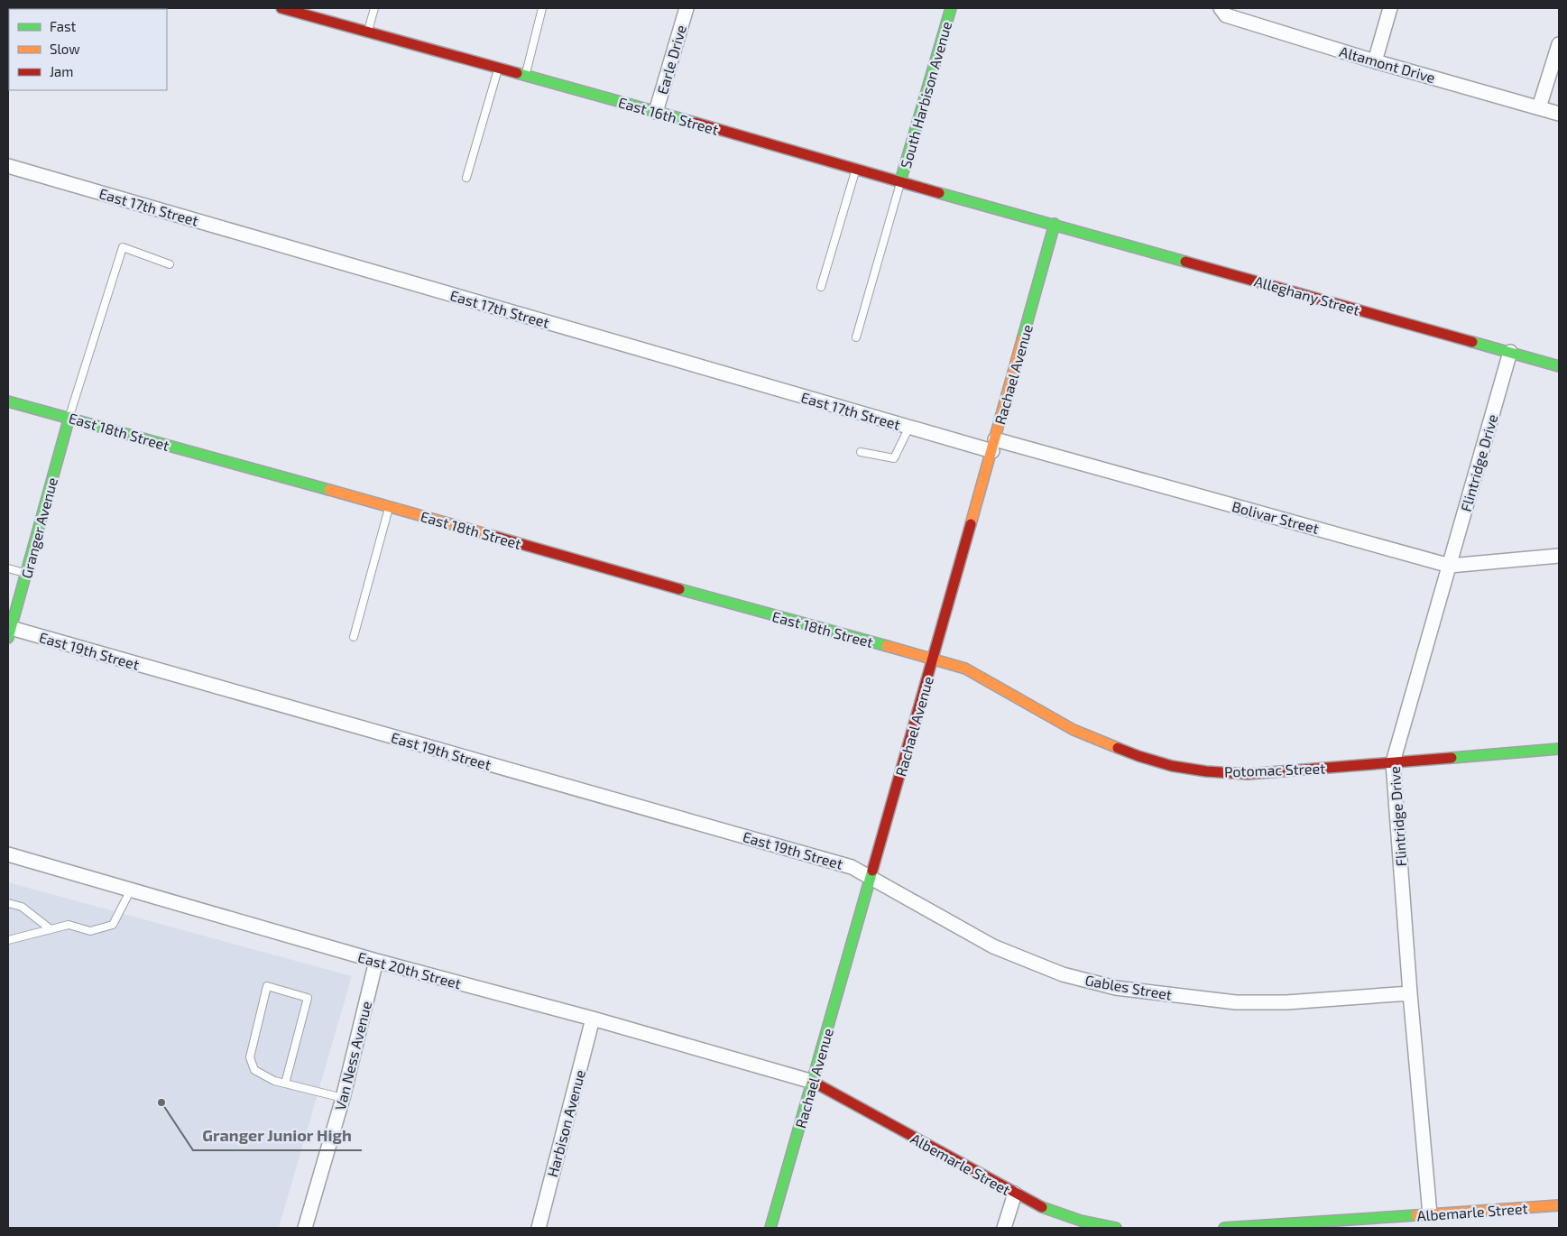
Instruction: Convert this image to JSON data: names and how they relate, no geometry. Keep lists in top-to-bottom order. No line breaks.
{"streets":{"street":["Earle Drive","Altamont Drive","South Harbison Avenue","East 16th Street","East 17th Street","Alleghany Street","Rachael Avenue","East 18th Street","Flintridge Drive","Bolivar Street","Granger Avenue","East 19th Street","Potomac Street","East 20th Street","Gables Street","Van Ness Avenue","Harbison Avenue","Albemarle Street"]},"crossings":[["Earle Drive","East 16th Street"],["South Harbison Avenue","East 16th Street"],["East 16th Street","Alleghany Street"],["East 16th Street","Rachael Avenue"],["East 17th Street","Rachael Avenue"],["East 17th Street","Bolivar Street"],["Alleghany Street","Rachael Avenue"],["Alleghany Street","Flintridge Drive"],["Rachael Avenue","East 18th Street"],["Rachael Avenue","Bolivar Street"],["Rachael Avenue","East 19th Street"],["Rachael Avenue","Potomac Street"],["Rachael Avenue","East 20th Street"],["Rachael Avenue","Gables Street"],["Rachael Avenue","Albemarle Street"],["East 18th Street","Granger Avenue"],["East 18th Street","Potomac Street"],["Flintridge Drive","Bolivar Street"],["Flintridge Drive","Potomac Street"],["Flintridge Drive","Gables Street"],["Flintridge Drive","Albemarle Street"],["Granger Avenue","East 19th Street"],["East 19th Street","Gables Street"],["East 20th Street","Van Ness Avenue"],["East 20th Street","Harbison Avenue"],["East 20th Street","Albemarle Street"]],"places":["Granger Junior High"],"legend":["Fast","Slow","Jam"]}
